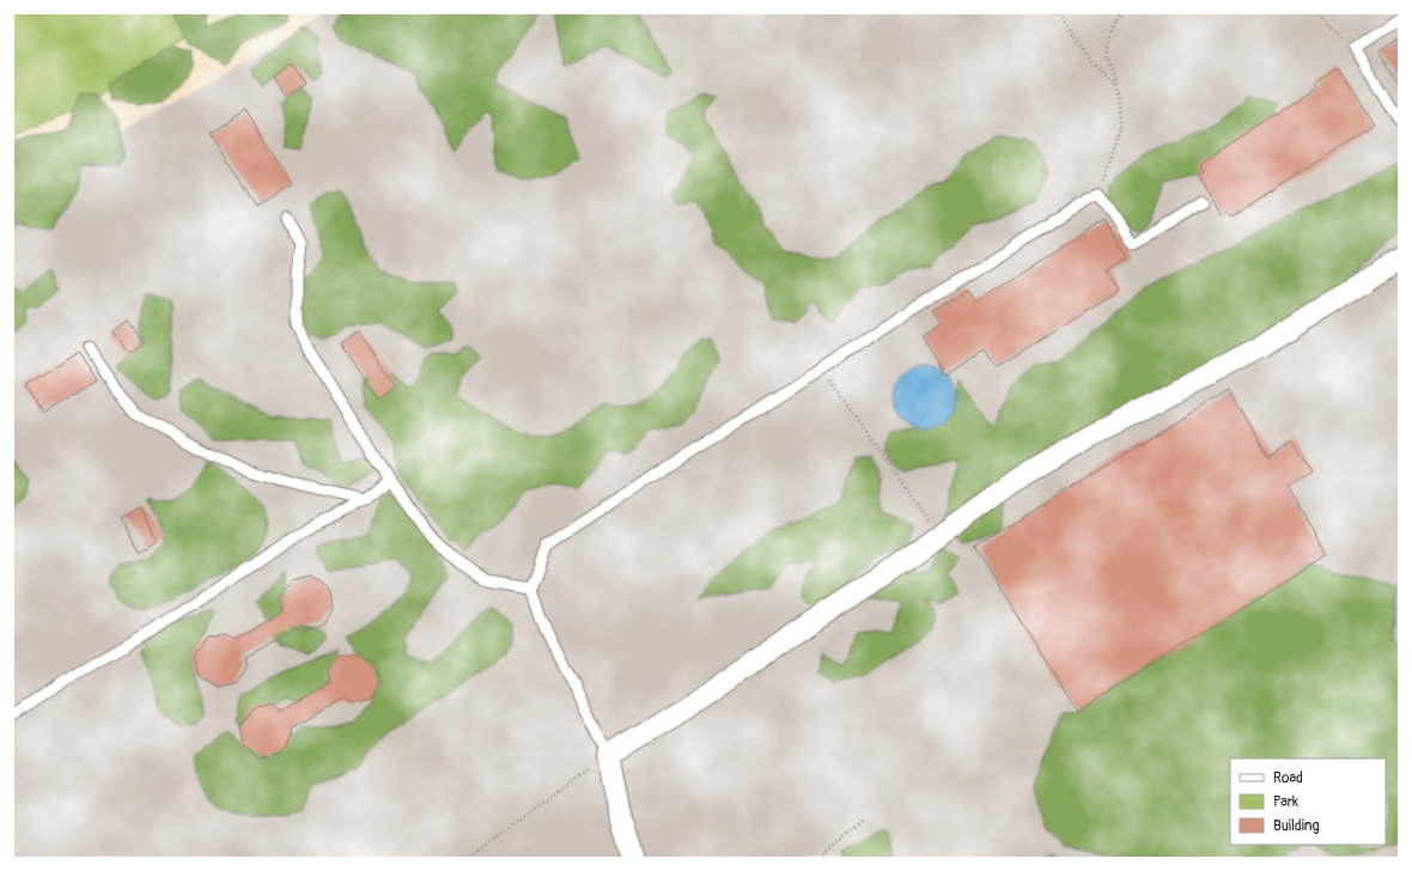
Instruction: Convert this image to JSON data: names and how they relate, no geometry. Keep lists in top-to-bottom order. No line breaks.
{"legend":["Road","Park","Building"]}
